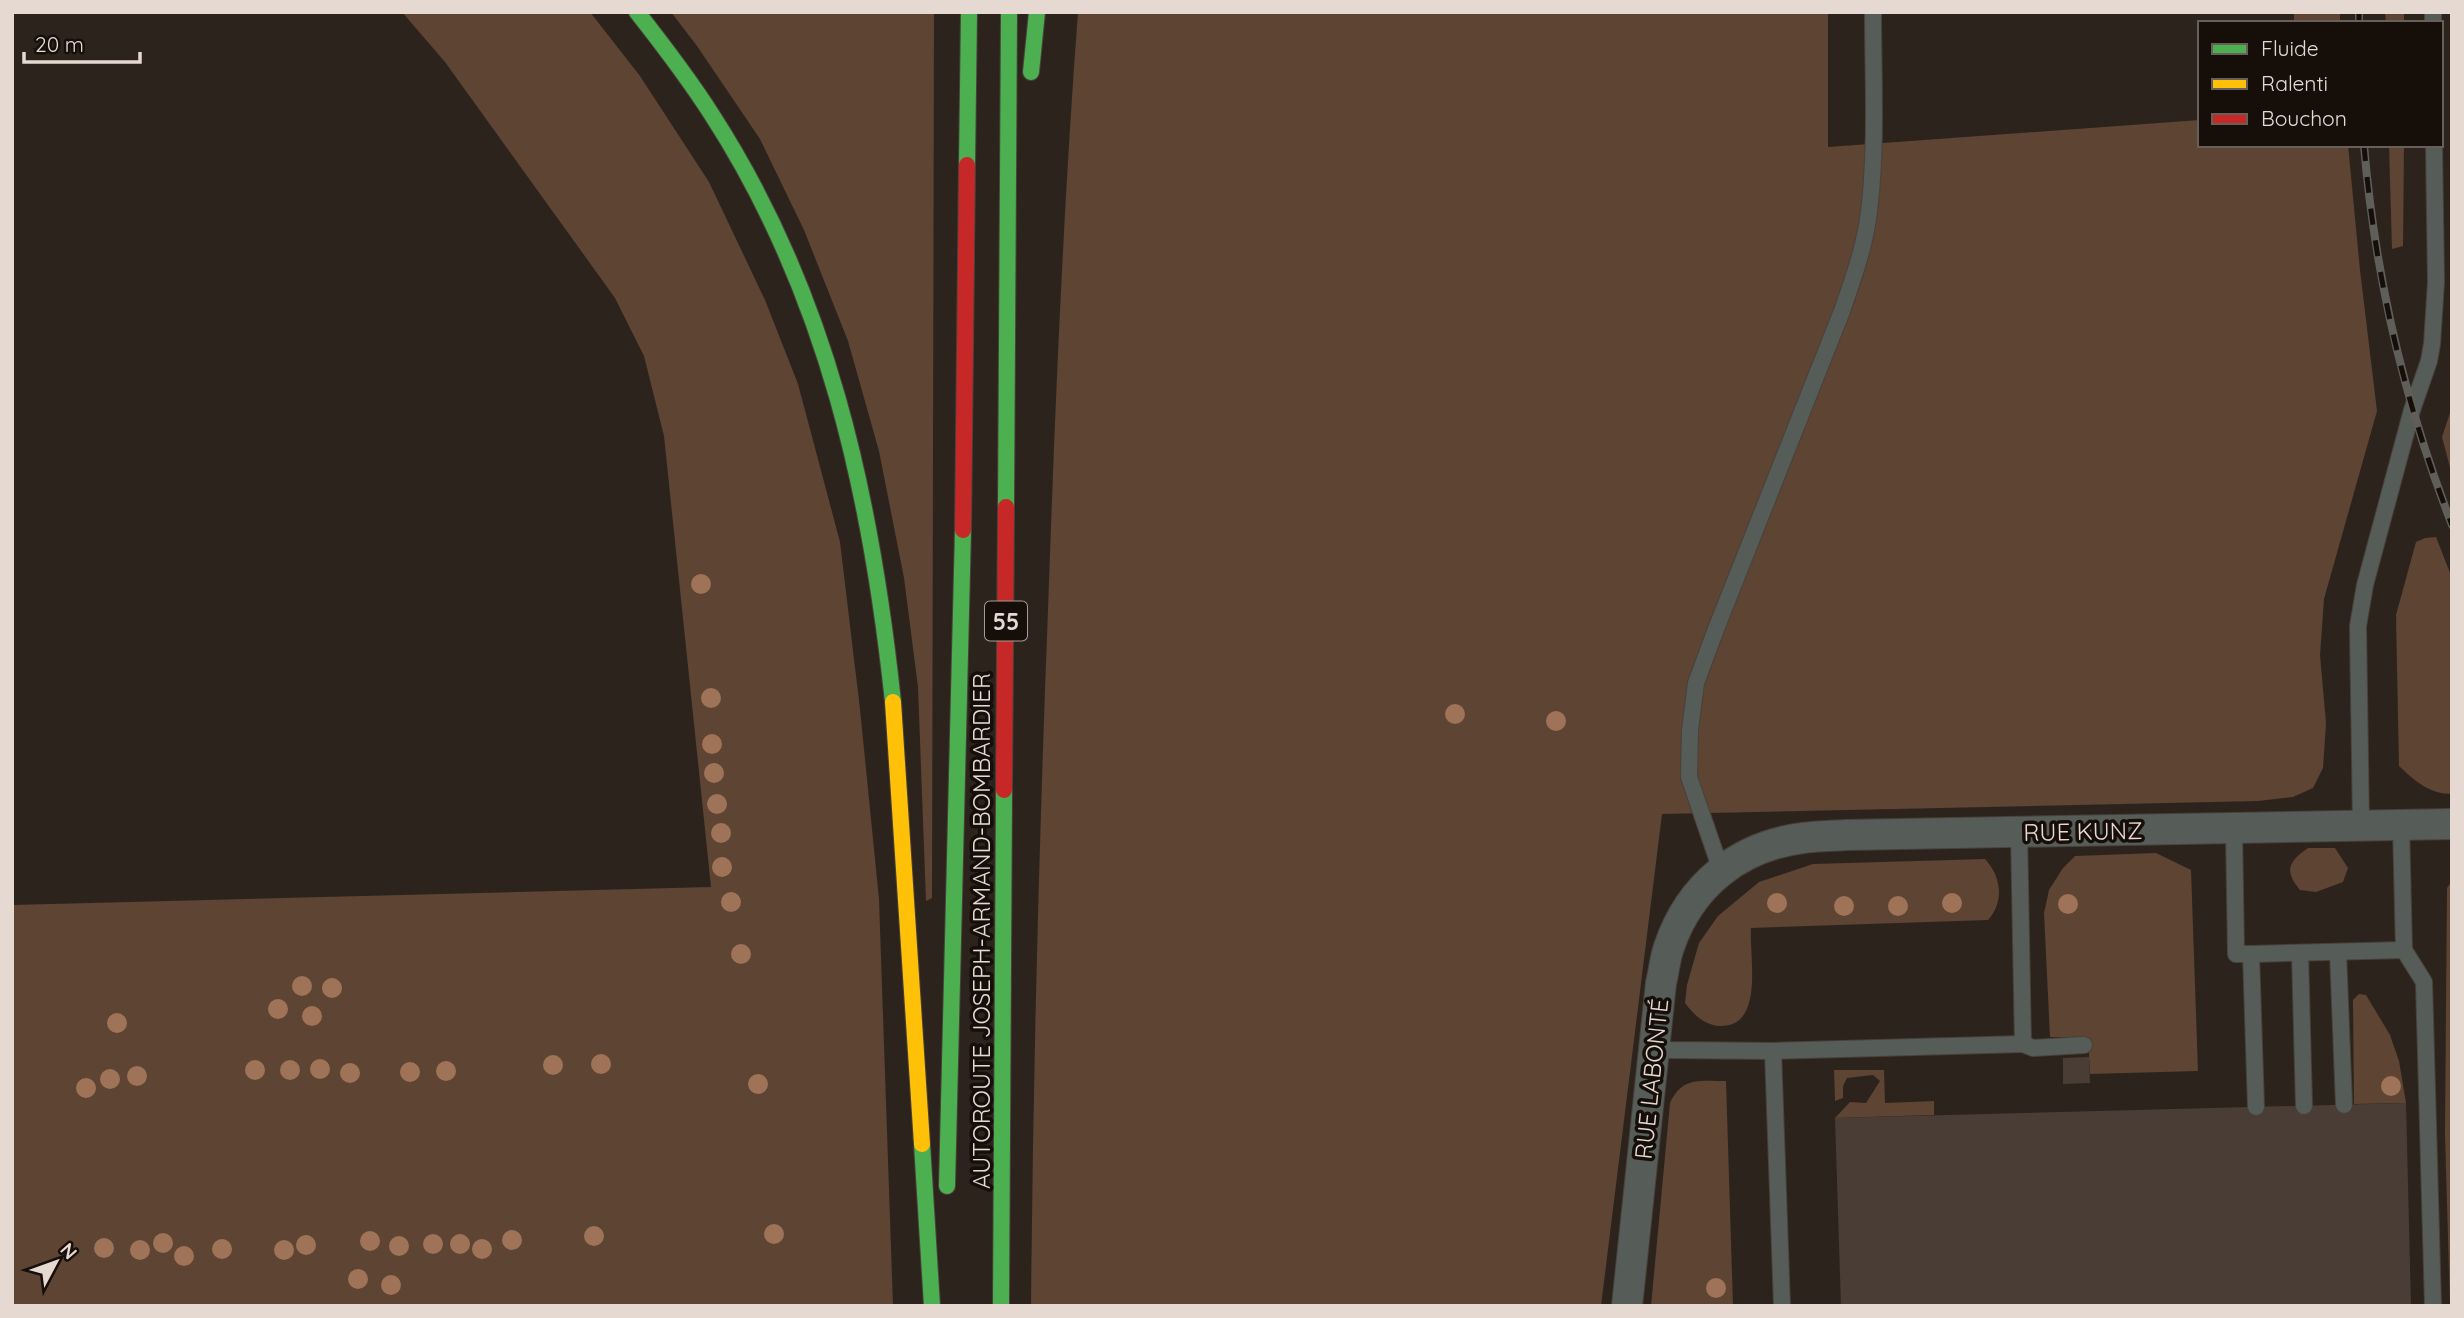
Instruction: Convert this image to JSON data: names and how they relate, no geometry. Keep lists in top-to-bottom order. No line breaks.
{"streets":{"highway":["55","AUTOROUTE JOSEPH-ARMAND-BOMBARDIER"],"street":["RUE KUNZ","RUE LABONTÉ"]},"crossings":[["RUE KUNZ","RUE LABONTÉ"]],"legend":["Fluide","Ralenti","Bouchon"],"scale_bar":"20 m","north":"top right"}
